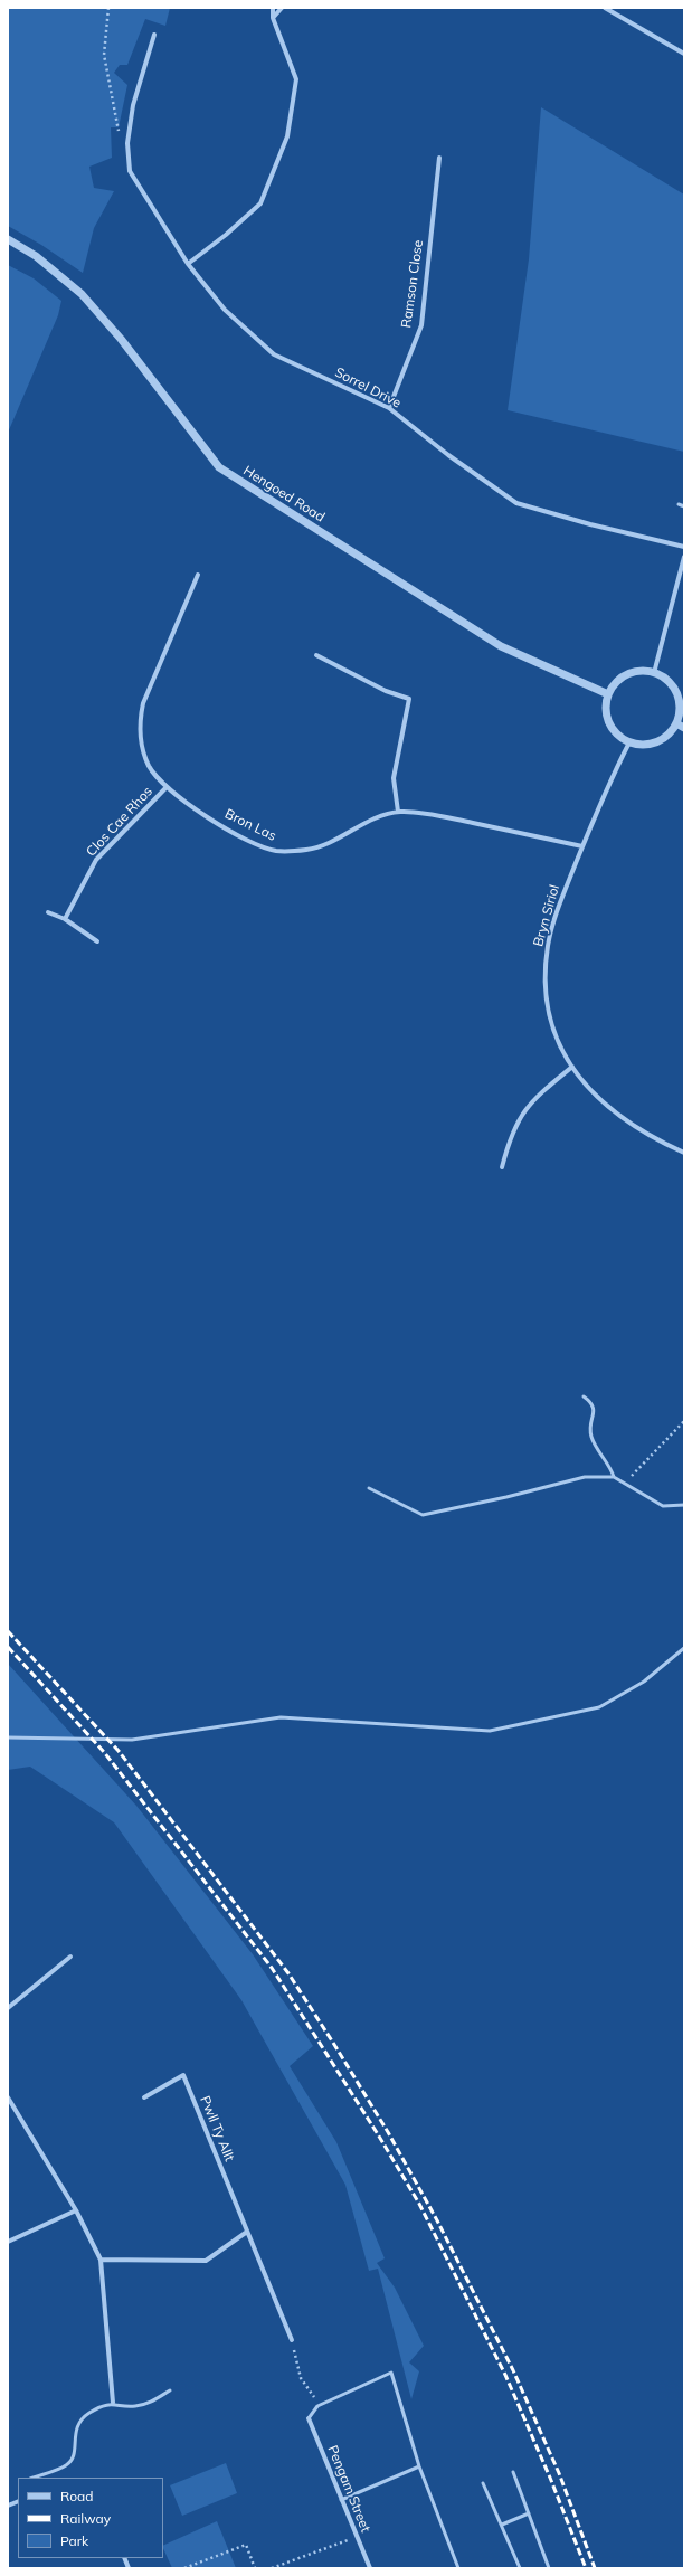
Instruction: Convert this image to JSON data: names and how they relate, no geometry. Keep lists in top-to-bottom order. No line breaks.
{"streets":{"street":["Ramson Close","Sorrel Drive","Hengoed Road","Clos Cae Rhos","Bron Las","Bryn Siriol","Pwll Ty Allt","Pengam Street"]},"crossings":[["Ramson Close","Sorrel Drive"],["Hengoed Road","Bryn Siriol"],["Clos Cae Rhos","Bron Las"],["Bron Las","Bryn Siriol"]],"legend":["Road","Railway","Park"]}
